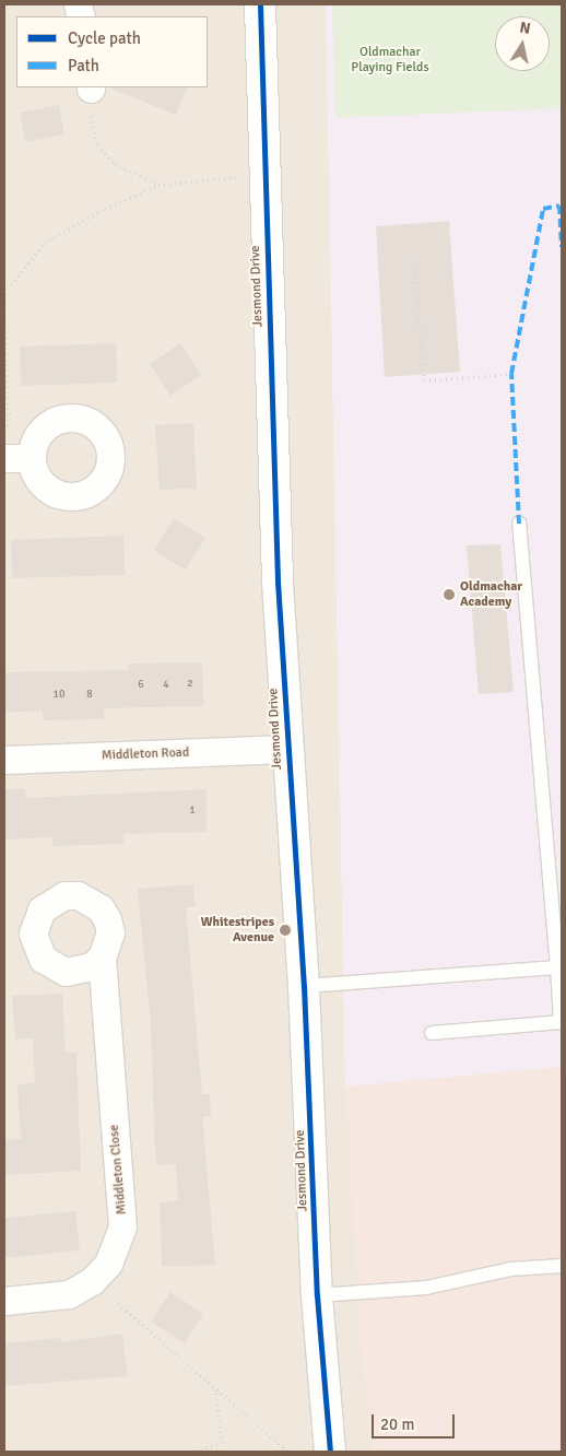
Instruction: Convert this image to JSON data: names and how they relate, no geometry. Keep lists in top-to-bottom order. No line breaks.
{"streets":{"street":["Jesmond Drive","Middleton Road","Middleton Close"]},"crossings":[["Jesmond Drive","Middleton Road"]],"parks":["Oldmachar Playing Fields"],"places":["Oldmachar Academy","Whitestripes Avenue"],"house_numbers":["2","6","4","10","8","1"],"legend":["Cycle path","Path"],"scale_bar":"20 m","north":"top"}
